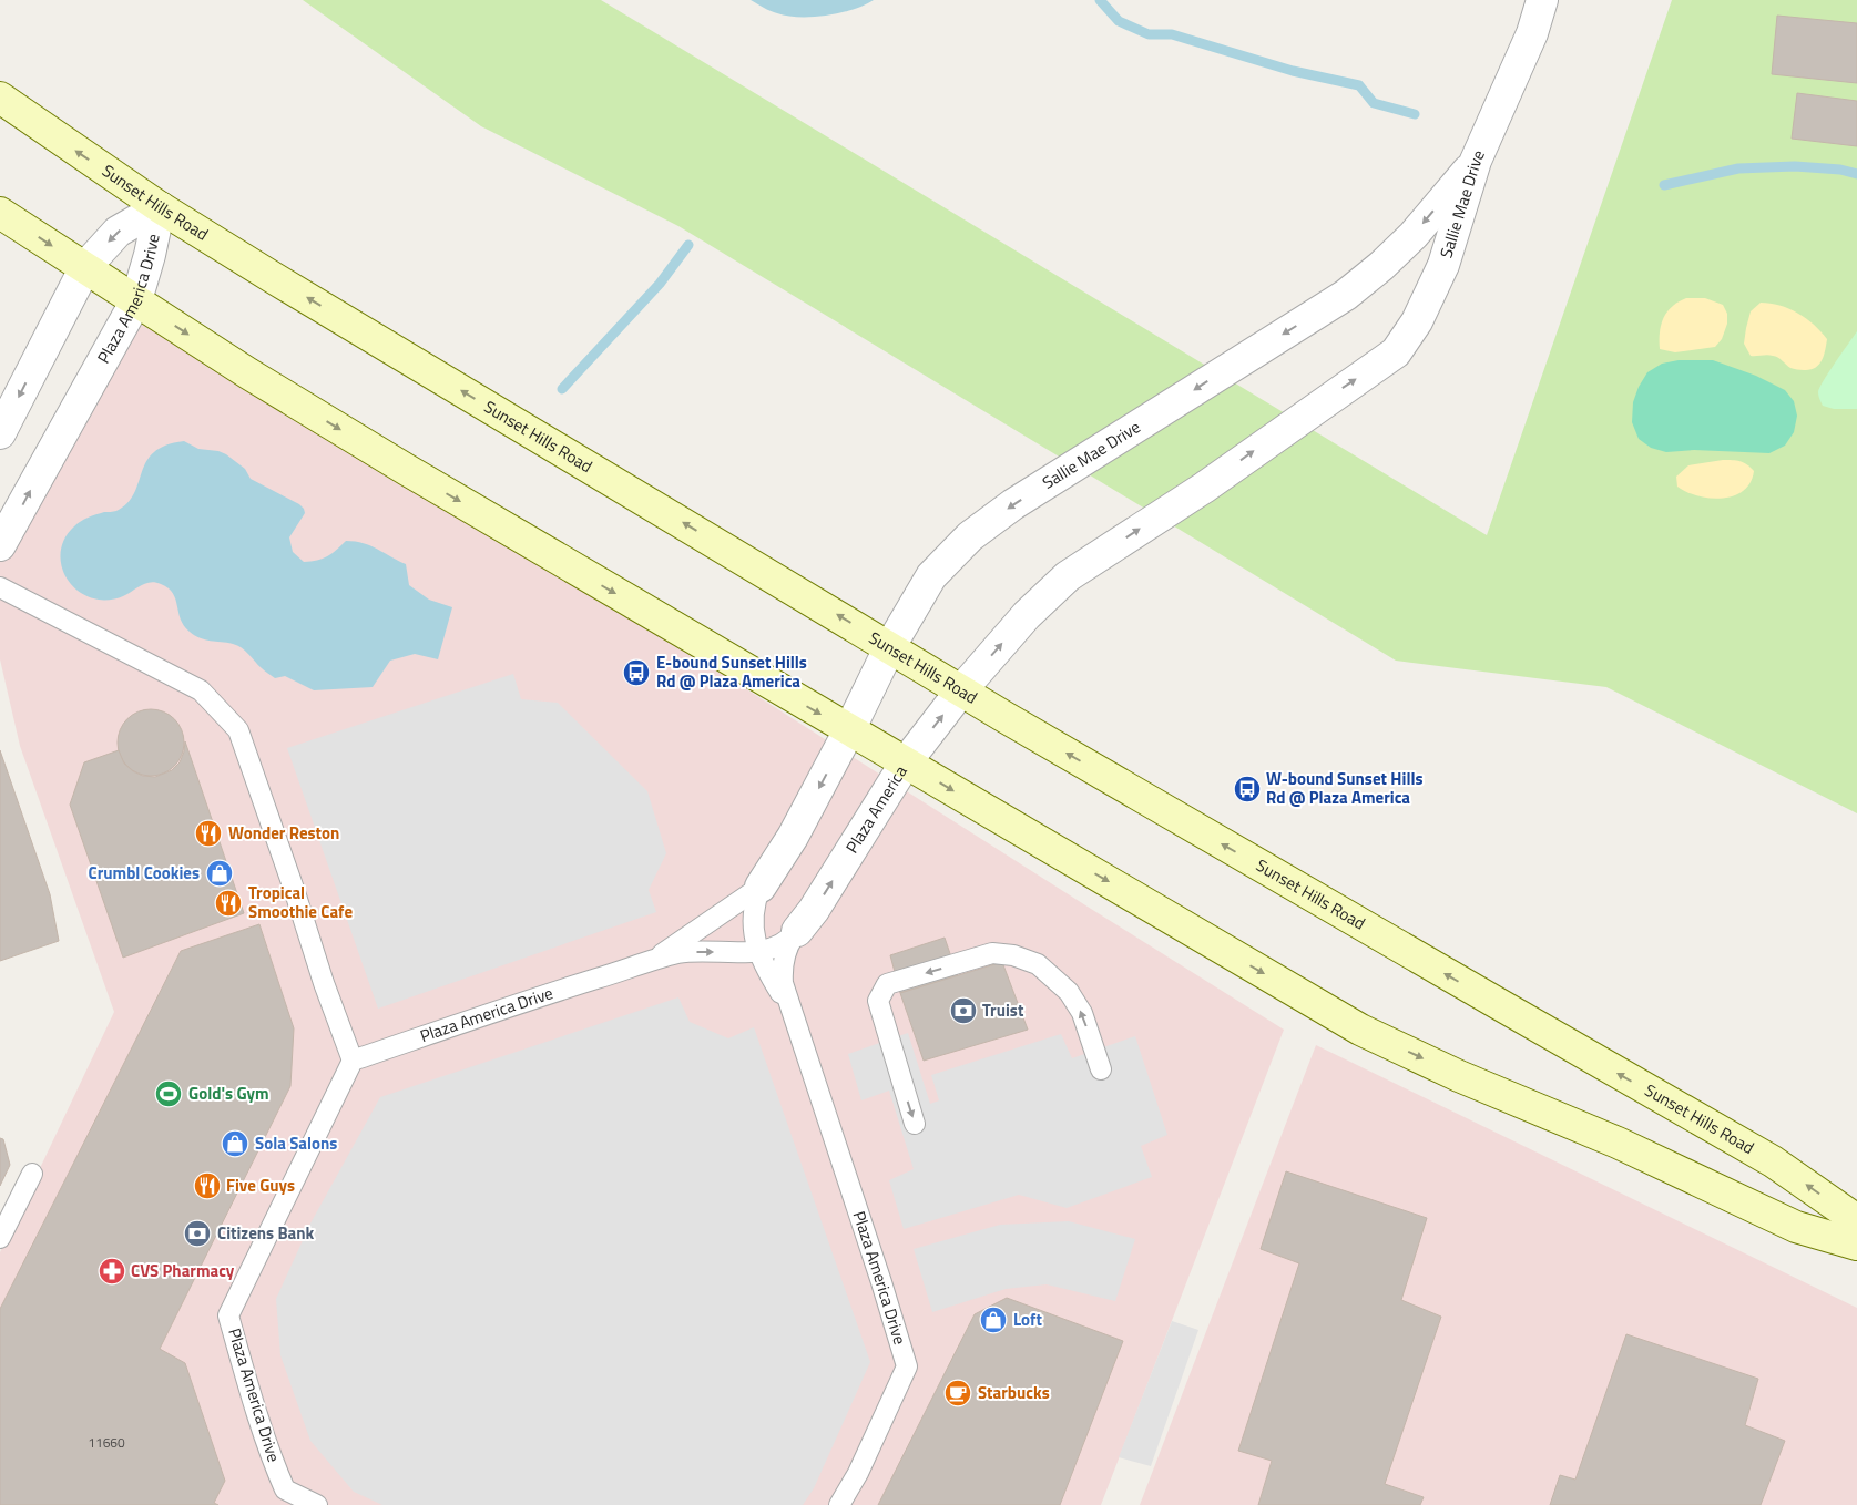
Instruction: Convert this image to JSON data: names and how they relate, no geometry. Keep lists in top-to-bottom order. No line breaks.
{"streets":{"main road":["Sunset Hills Road"],"street":["Sallie Mae Drive","Plaza America Drive","Plaza America"]},"crossings":[["Sunset Hills Road","Sallie Mae Drive"],["Sunset Hills Road","Plaza America Drive"],["Sunset Hills Road","Plaza America"],["Sallie Mae Drive","Plaza America"],["Plaza America Drive","Plaza America"]],"places":{"bus stop":["E-bound Sunset Hills Rd @ Plaza America","W-bound Sunset Hills Rd @ Plaza America"],"restaurant":["Wonder Reston","Tropical Smoothie Cafe","Five Guys"],"shop":["Crumbl Cookies","Sola Salons","Loft"],"bank":["Truist","Citizens Bank"],"sports":["Gold's Gym"],"pharmacy":["CVS Pharmacy"],"cafe":["Starbucks"]},"house_numbers":["11660"]}
